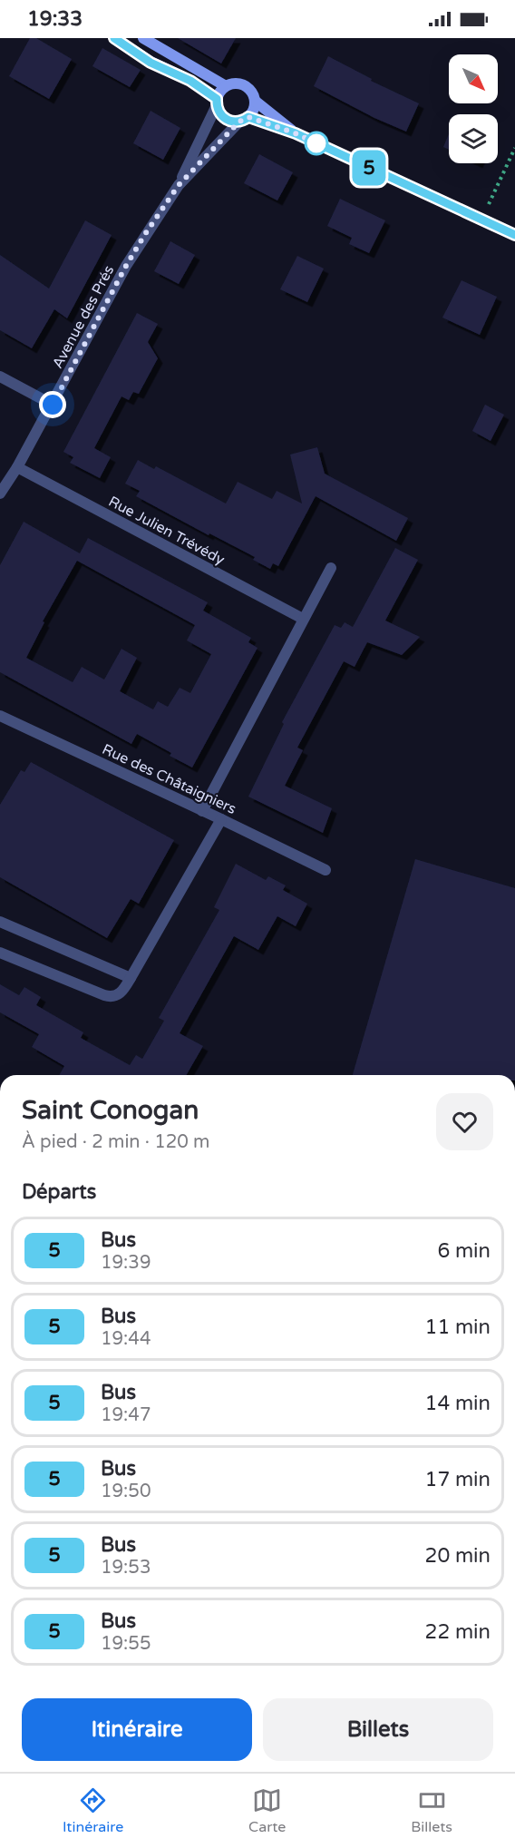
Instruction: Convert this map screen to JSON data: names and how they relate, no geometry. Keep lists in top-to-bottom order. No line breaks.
{"streets":{"street":["Avenue des Prés","Rue Julien Trévédy","Rue des Châtaigniers"]},"crossings":[["Avenue des Prés","Rue Julien Trévédy"]],"lines":["bus line 5"],"north":"bottom right","page":{"status":"19:33","on_map":"5","heading":[["Saint Conogan","À pied · 2 min · 120 m"],"Départs"],"list":[{"mark":"5","name":"Bus","note":"19:39","value":"6 min"},{"mark":"5","name":"Bus","note":"19:44","value":"11 min"},{"mark":"5","name":"Bus","note":"19:47","value":"14 min"},{"mark":"5","name":"Bus","note":"19:50","value":"17 min"},{"mark":"5","name":"Bus","note":"19:53","value":"20 min"},{"mark":"5","name":"Bus","note":"19:55","value":"22 min"}],"buttons":["Itinéraire","Billets"],"tabs":["Itinéraire","Carte","Billets"]}}
